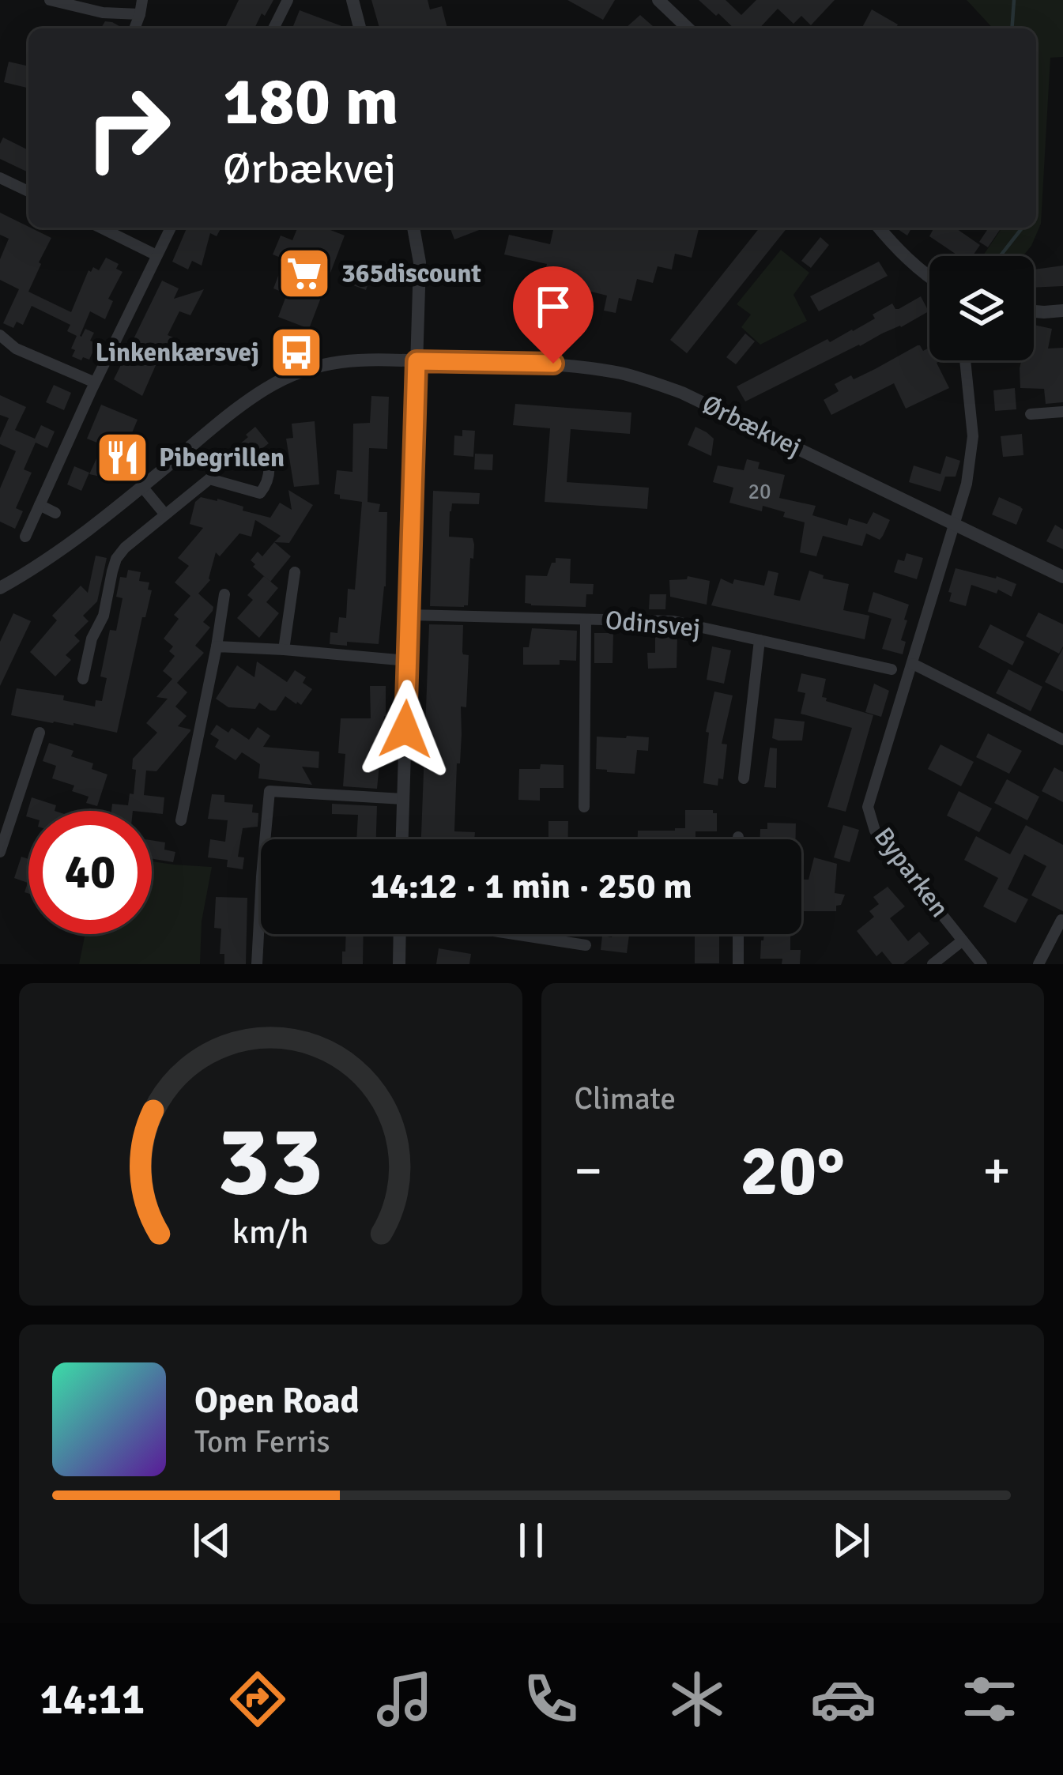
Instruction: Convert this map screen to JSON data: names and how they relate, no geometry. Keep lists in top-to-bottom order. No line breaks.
{"streets":{"street":["Ørbækvej","Odinsvej","Byparken"]},"crossings":[["Ørbækvej","Byparken"]],"places":{"supermarket":["365discount"],"bus stop":["Linkenkærsvej"],"restaurant":["Pibegrillen"]},"house_numbers":["20"],"page":{"turn":["180 m","Ørbækvej"],"limit":"40","trip":"14:12 · 1 min · 250 m","tile":"Climate","heat":["−","20°","+"],"song":["Open Road","Tom Ferris"],"tabs":"14:11","gauge":["33","km/h"]}}
